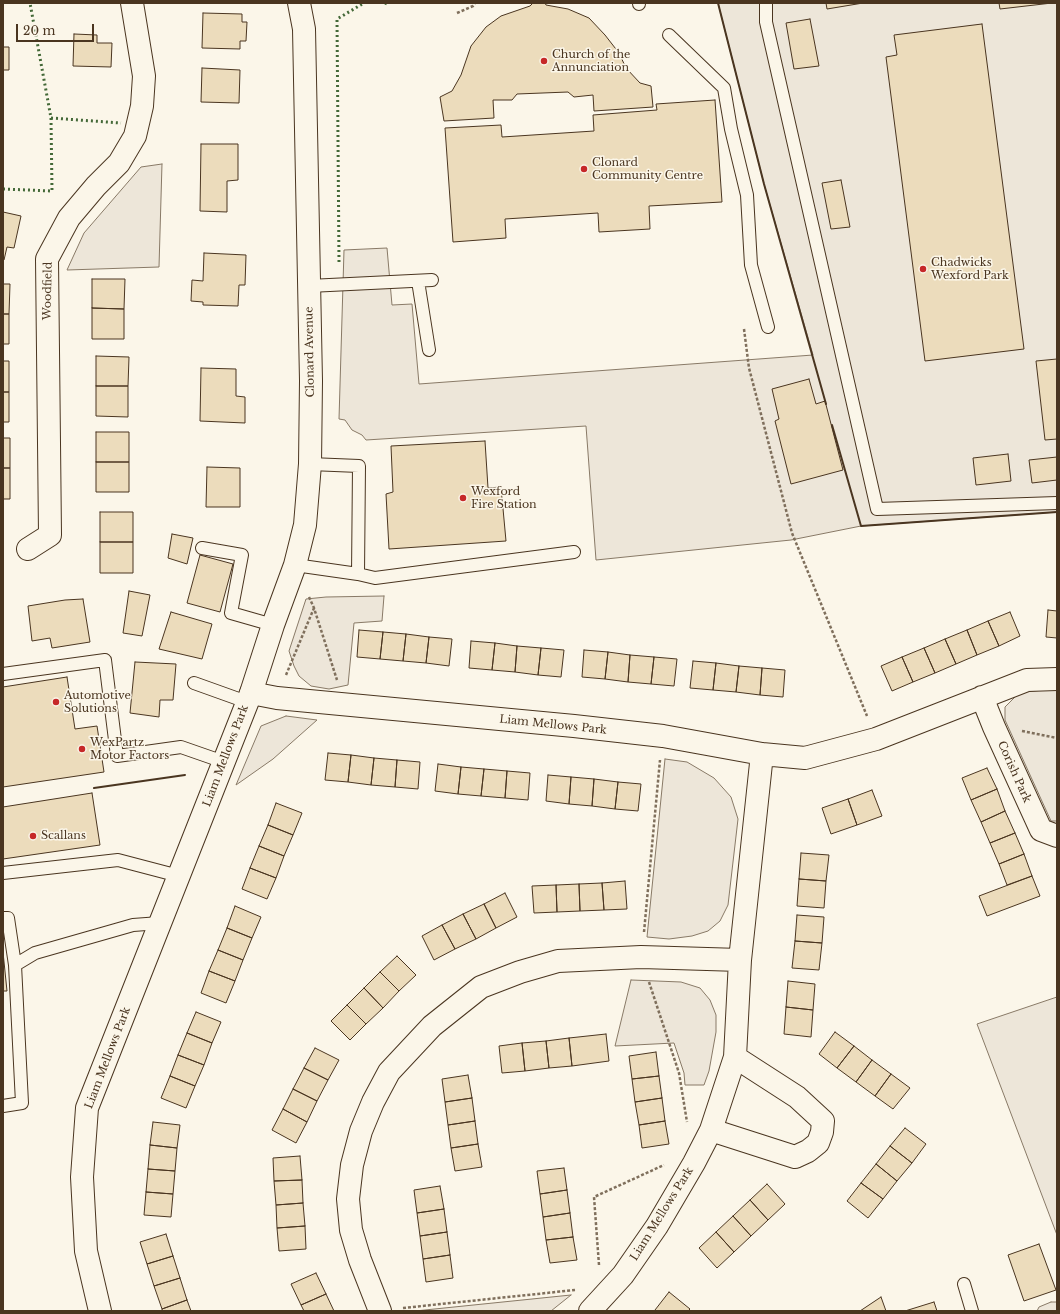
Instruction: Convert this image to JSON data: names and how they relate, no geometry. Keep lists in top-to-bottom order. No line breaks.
{"streets":{"street":["Woodfield","Clonard Avenue","Liam Mellows Park","Corish Park"]},"crossings":[["Clonard Avenue","Liam Mellows Park"]],"places":["Church of the Annunciation","Clonard Community Centre","Chadwicks Wexford Park","Wexford Fire Station","Automotive Solutions","WexPartz Motor Factors","Scallans"],"scale_bar":"20 m"}
